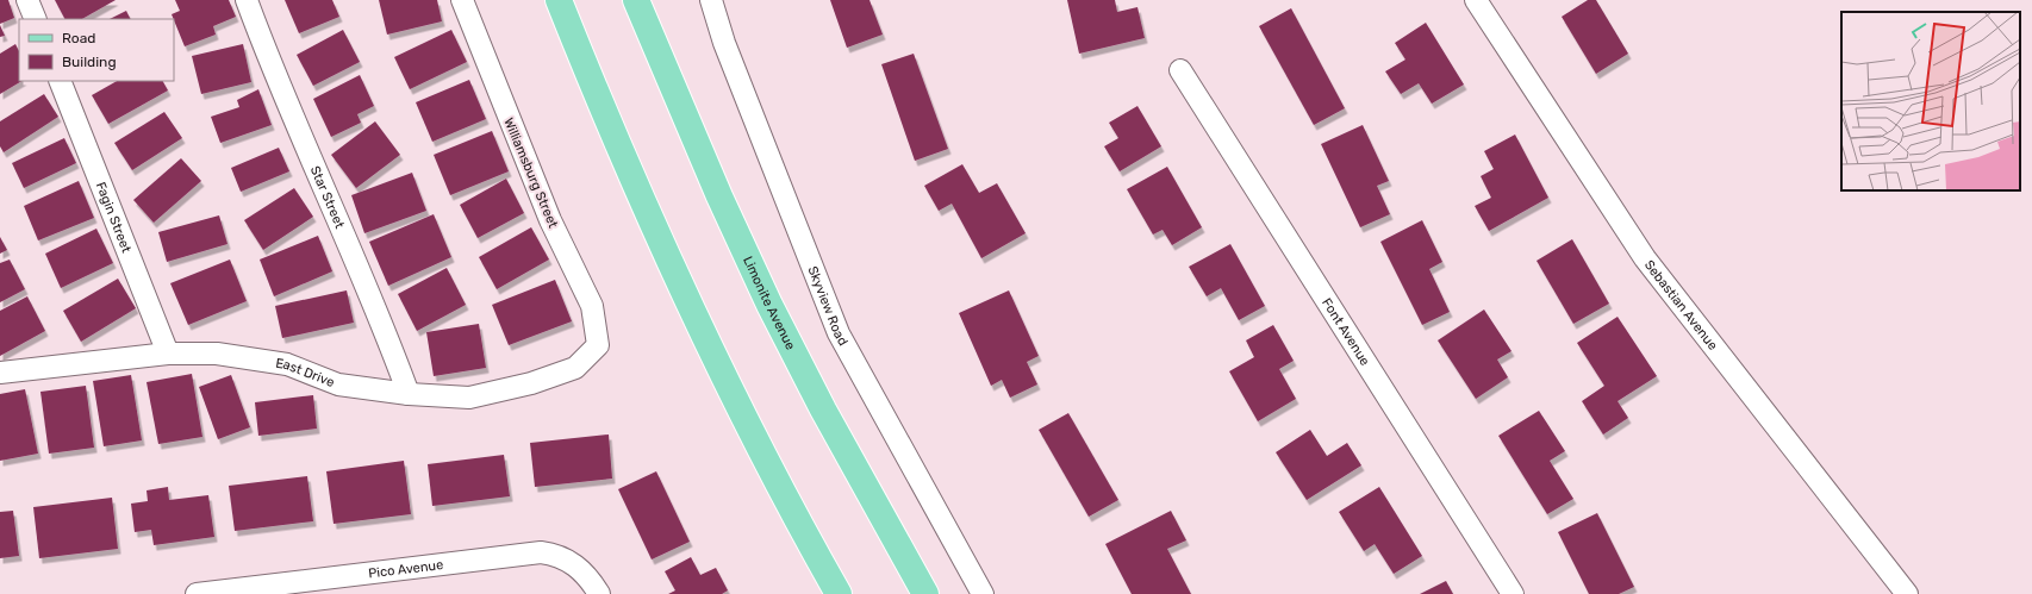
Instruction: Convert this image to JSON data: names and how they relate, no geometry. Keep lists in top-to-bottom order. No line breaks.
{"streets":{"main road":["Limonite Avenue"],"street":["Williamsburg Street","Star Street","Fagin Street","Sebastian Avenue","Skyview Road","Font Avenue","East Drive","Pico Avenue"]},"crossings":[["Williamsburg Street","East Drive"],["Star Street","East Drive"],["Fagin Street","East Drive"]],"legend":["Road","Building"]}
